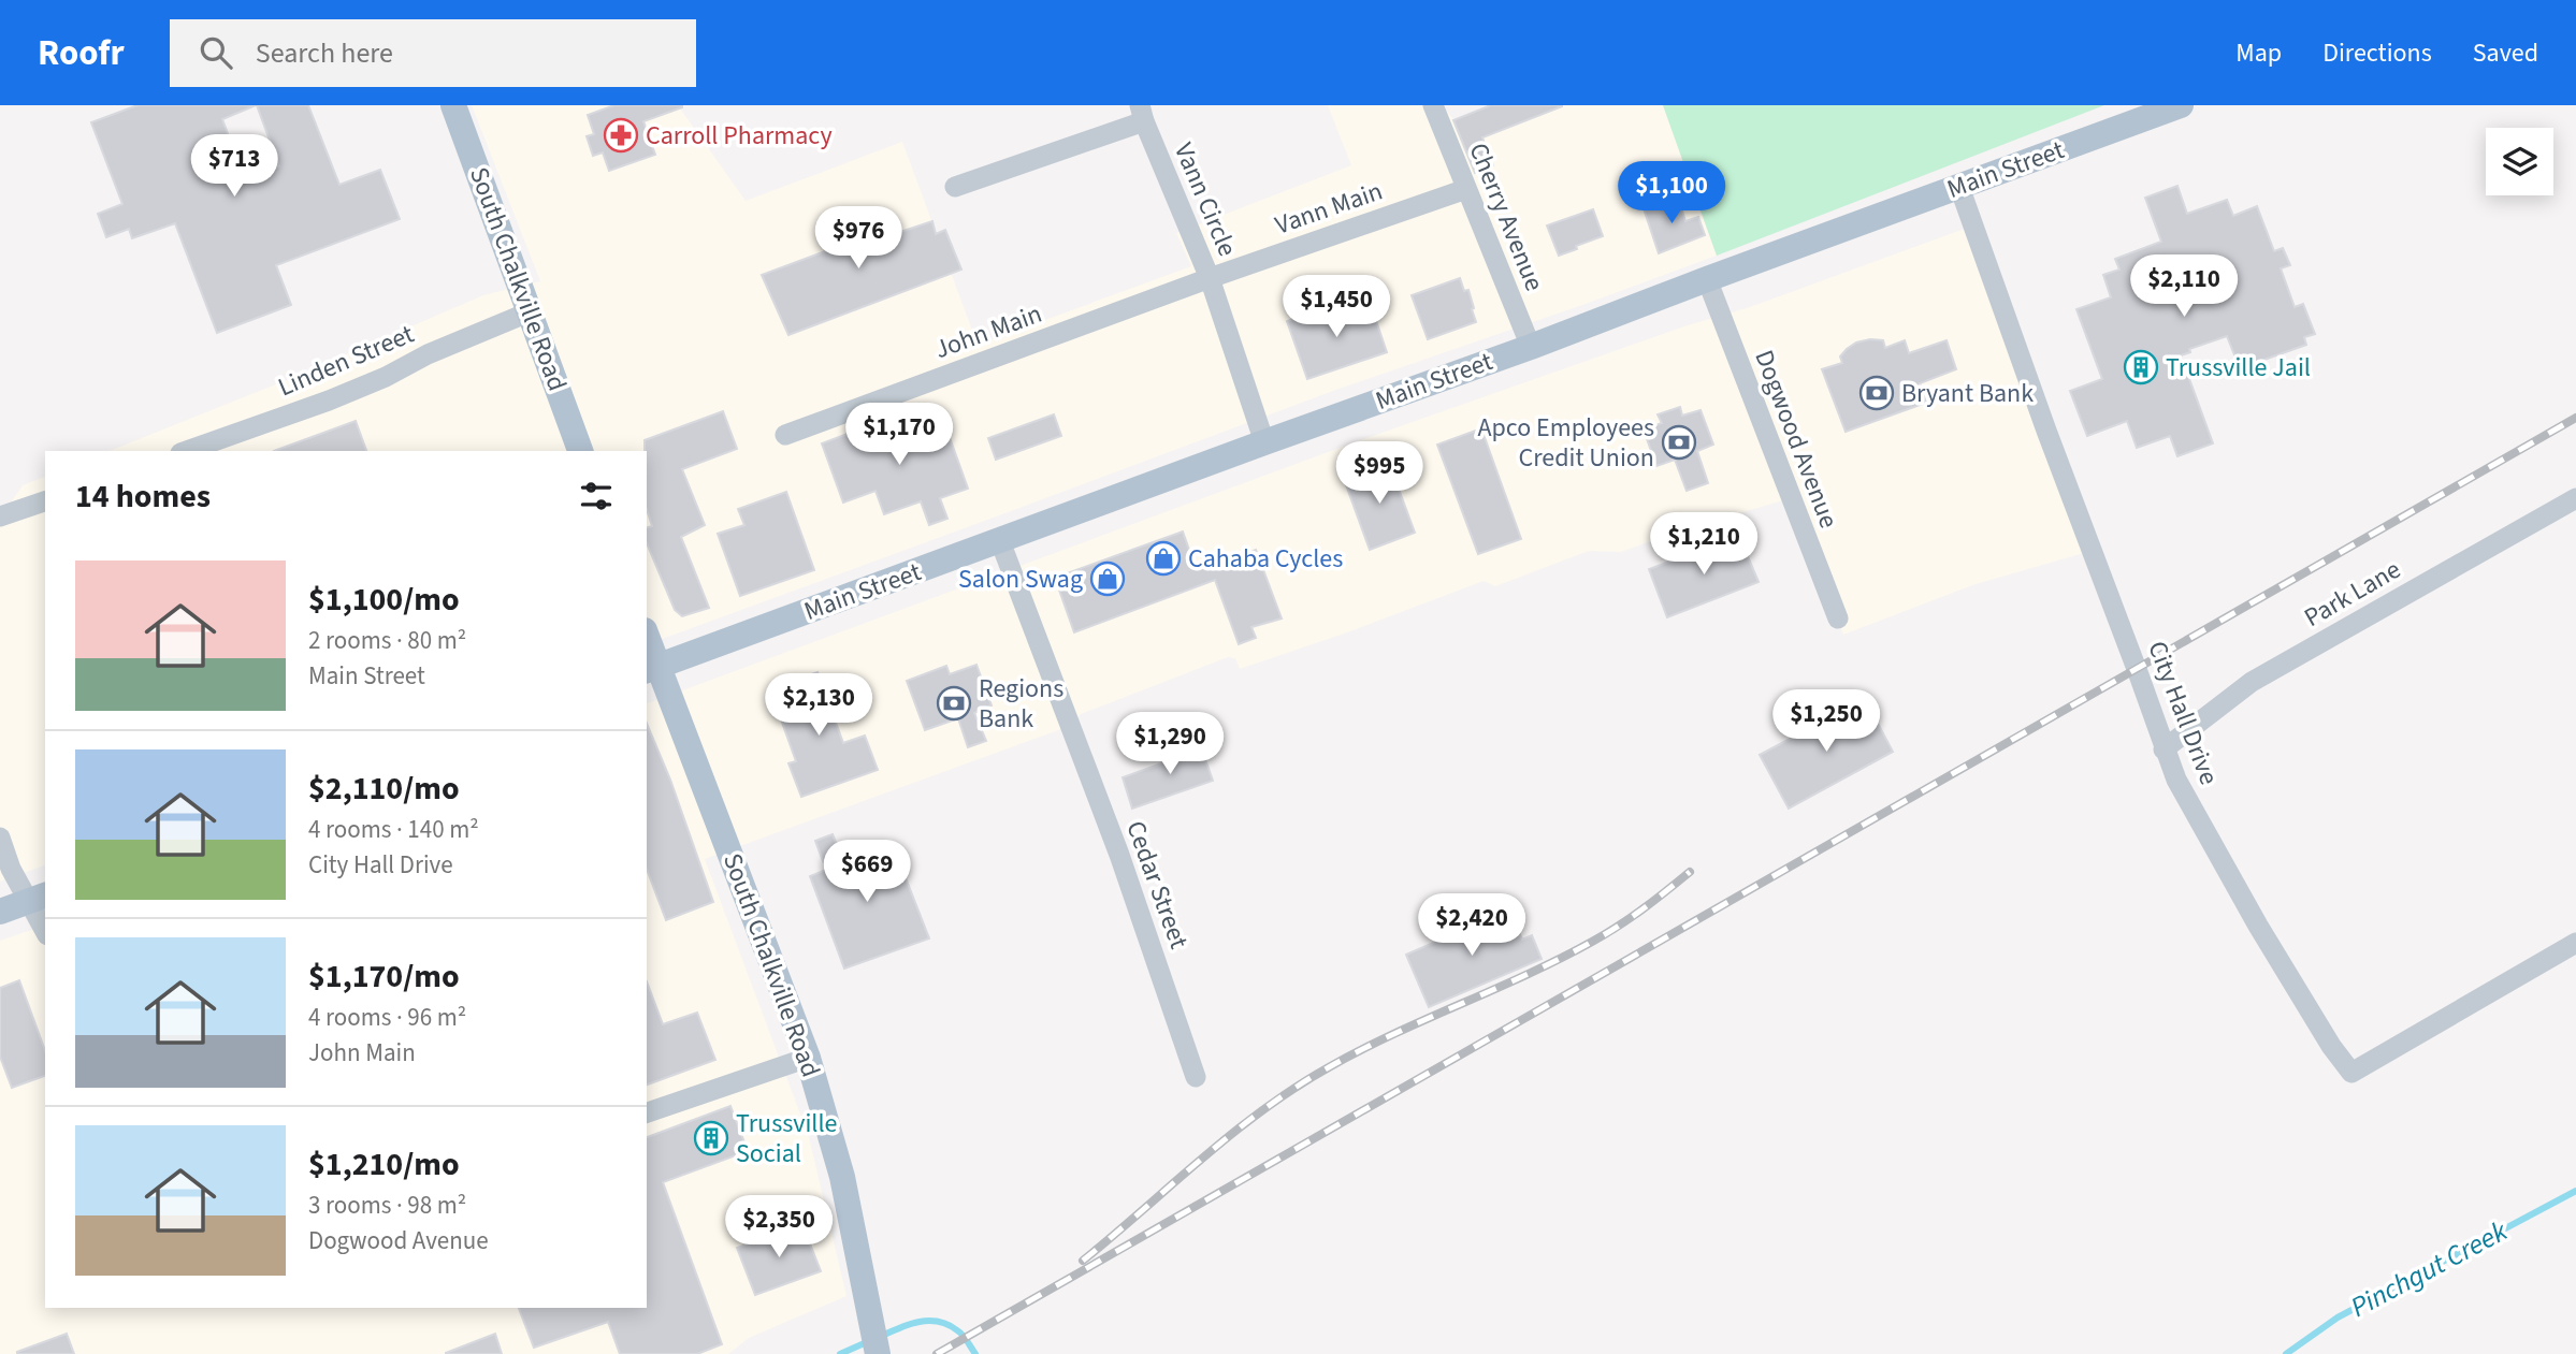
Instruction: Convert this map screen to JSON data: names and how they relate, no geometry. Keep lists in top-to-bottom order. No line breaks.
{"streets":{"main road":["Main Street","South Chalkville Road"],"street":["Vann Circle","Vann Main","Cherry Avenue","John Main","Linden Street","Dogwood Avenue","Park Lane","City Hall Drive","Cedar Street"]},"crossings":[["Main Street","Vann Circle"],["Main Street","Cherry Avenue"],["Main Street","South Chalkville Road"],["Main Street","Dogwood Avenue"],["Main Street","City Hall Drive"],["Main Street","Cedar Street"],["Vann Circle","Vann Main"],["Vann Circle","John Main"],["Vann Main","Cherry Avenue"],["Vann Main","John Main"],["South Chalkville Road","Linden Street"],["Park Lane","City Hall Drive"]],"water":["Pinchgut Creek"],"places":{"pharmacy":["Carroll Pharmacy"],"building":["Trussville Jail","Trussville Social"],"bank":["Bryant Bank","Apco Employees Credit Union","Regions Bank"],"shop":["Cahaba Cycles","Salon Swag"]},"page":{"header":"Roofr","search":"Search here","nav":["Map","Directions","Saved"],"price":["$713","$1,100","$976","$2,110","$1,450","$1,170","$995","$1,210","$2,130","$1,250","$1,290","$669","$2,420","$2,350"],"heading":"14 homes","list":[{"name":"$1,100/mo","note":"2 rooms · 80 m² · Main Street"},{"name":"$2,110/mo","note":"4 rooms · 140 m² · City Hall Drive"},{"name":"$1,170/mo","note":"4 rooms · 96 m² · John Main"},{"name":"$1,210/mo","note":"3 rooms · 98 m² · Dogwood Avenue"}]}}
